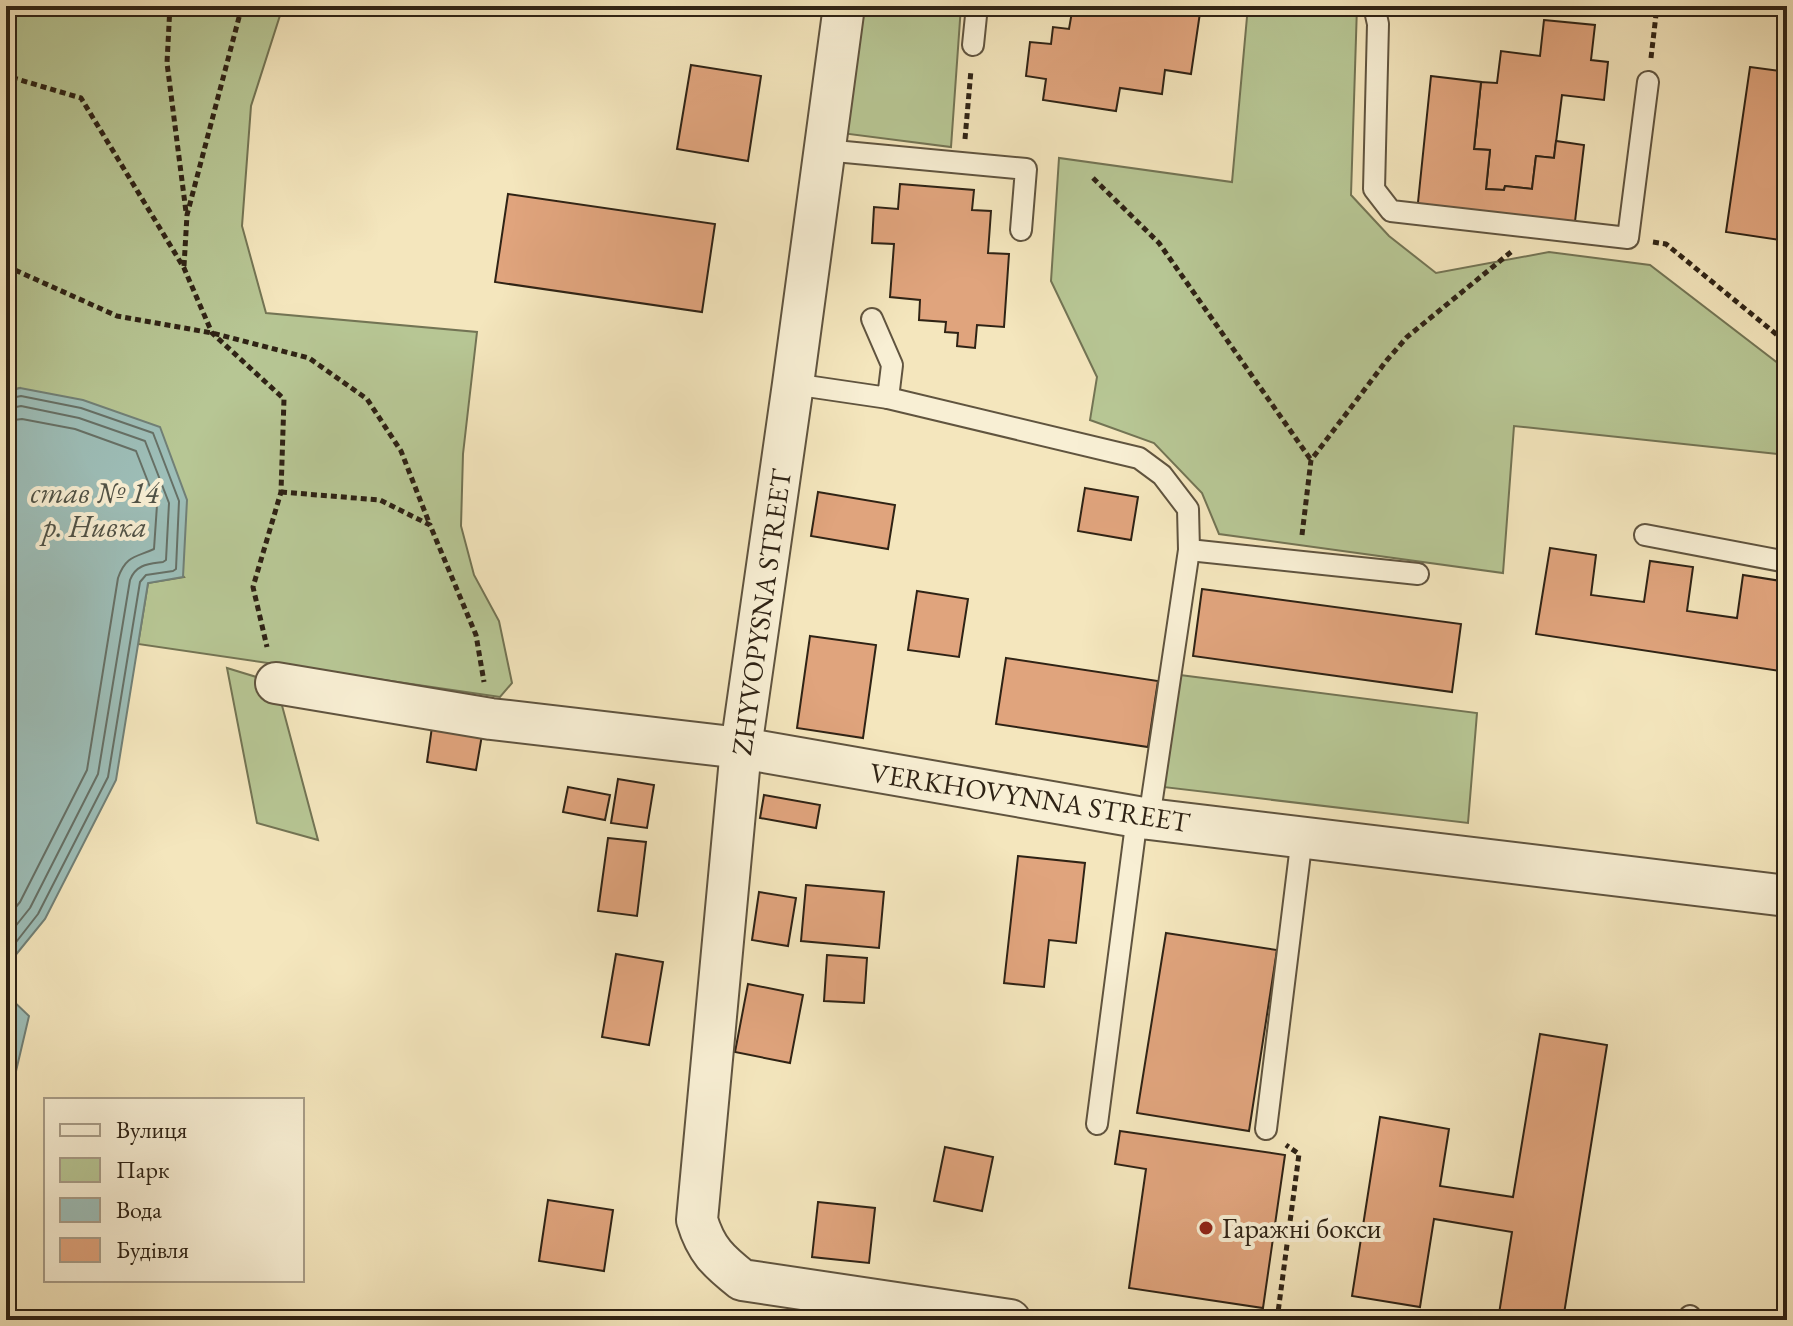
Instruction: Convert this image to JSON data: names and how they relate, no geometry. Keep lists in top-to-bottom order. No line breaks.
{"streets":{"street":["ZHYVOPYSNA STREET","VERKHOVYNNA STREET"]},"crossings":[["ZHYVOPYSNA STREET","VERKHOVYNNA STREET"]],"water":["став № 14 р. Нивка"],"places":["Гаражні бокси"],"legend":["Вулиця","Парк","Вода","Будівля"]}
